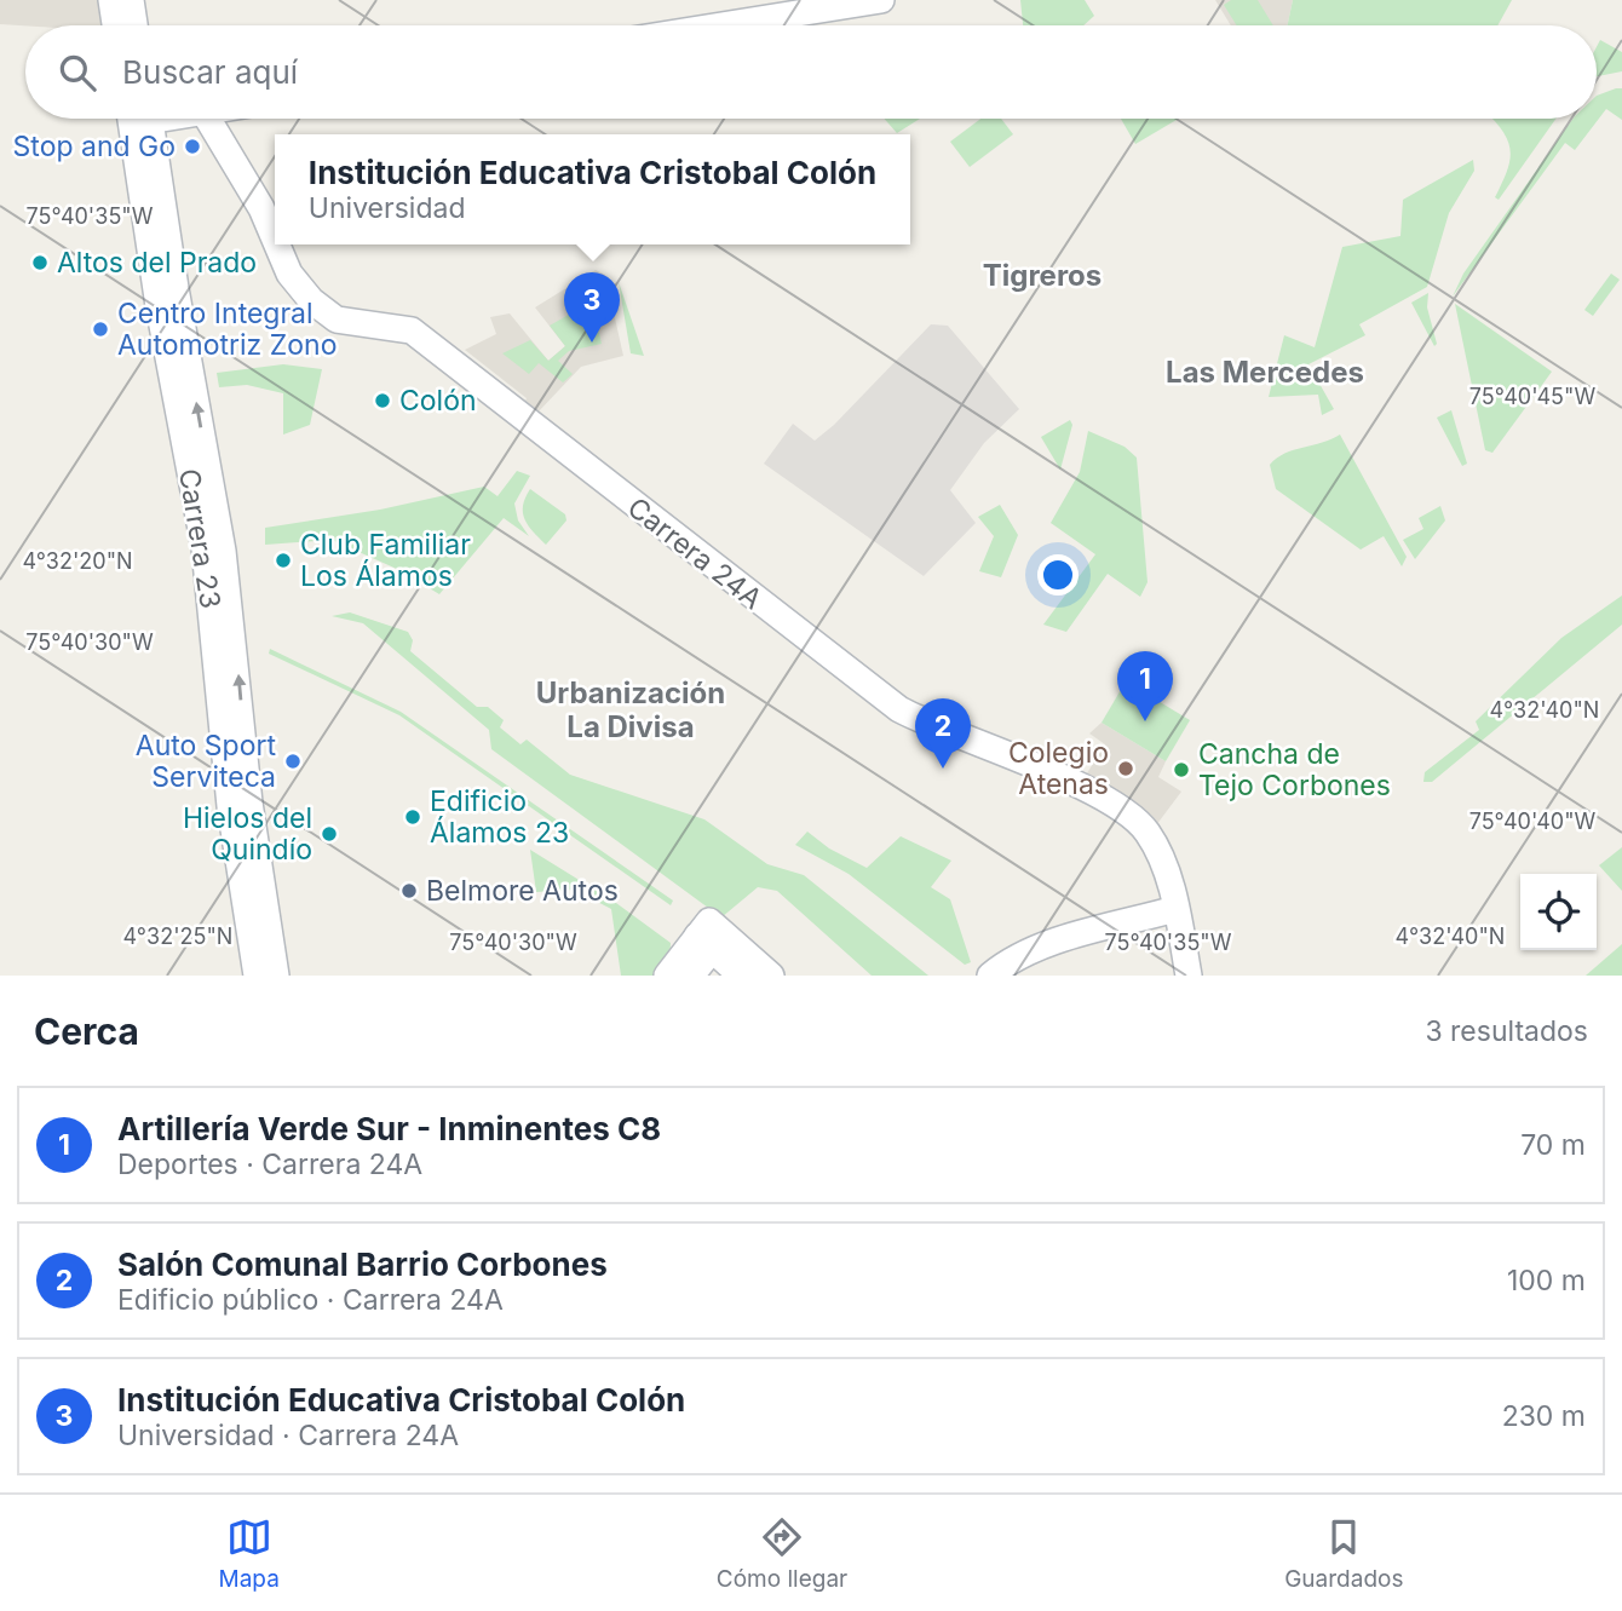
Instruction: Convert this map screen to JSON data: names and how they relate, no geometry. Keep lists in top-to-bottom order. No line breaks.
{"streets":{"street":["Carrera 23","Carrera 24A"]},"districts":["Tigreros","Las Mercedes","Urbanización La Divisa"],"places":["Stop and Go","Altos del Prado","Centro Integral Automotriz Zono","Colón","Club Familiar Los Álamos","Auto Sport Serviteca","Colegio Atenas","Cancha de Tejo Corbones","Edificio Álamos 23","Hielos del Quindío","Belmore Autos"],"page":{"search":"Buscar aquí","popup":["Institución Educativa Cristobal Colón","Universidad"],"pins":["3","1","2"],"heading":["Cerca","3 resultados"],"list":[{"mark":"1","name":"Artillería Verde Sur - Inminentes C8","note":"Deportes · Carrera 24A","value":"70 m"},{"mark":"2","name":"Salón Comunal Barrio Corbones","note":"Edificio público · Carrera 24A","value":"100 m"},{"mark":"3","name":"Institución Educativa Cristobal Colón","note":"Universidad · Carrera 24A","value":"230 m"}],"nav":["Mapa","Cómo llegar","Guardados"]},"coordinates":["75°40'35\"W","75°40'45\"W","4°32'20\"N","75°40'30\"W","4°32'40\"N","75°40'40\"W","4°32'25\"N"]}
